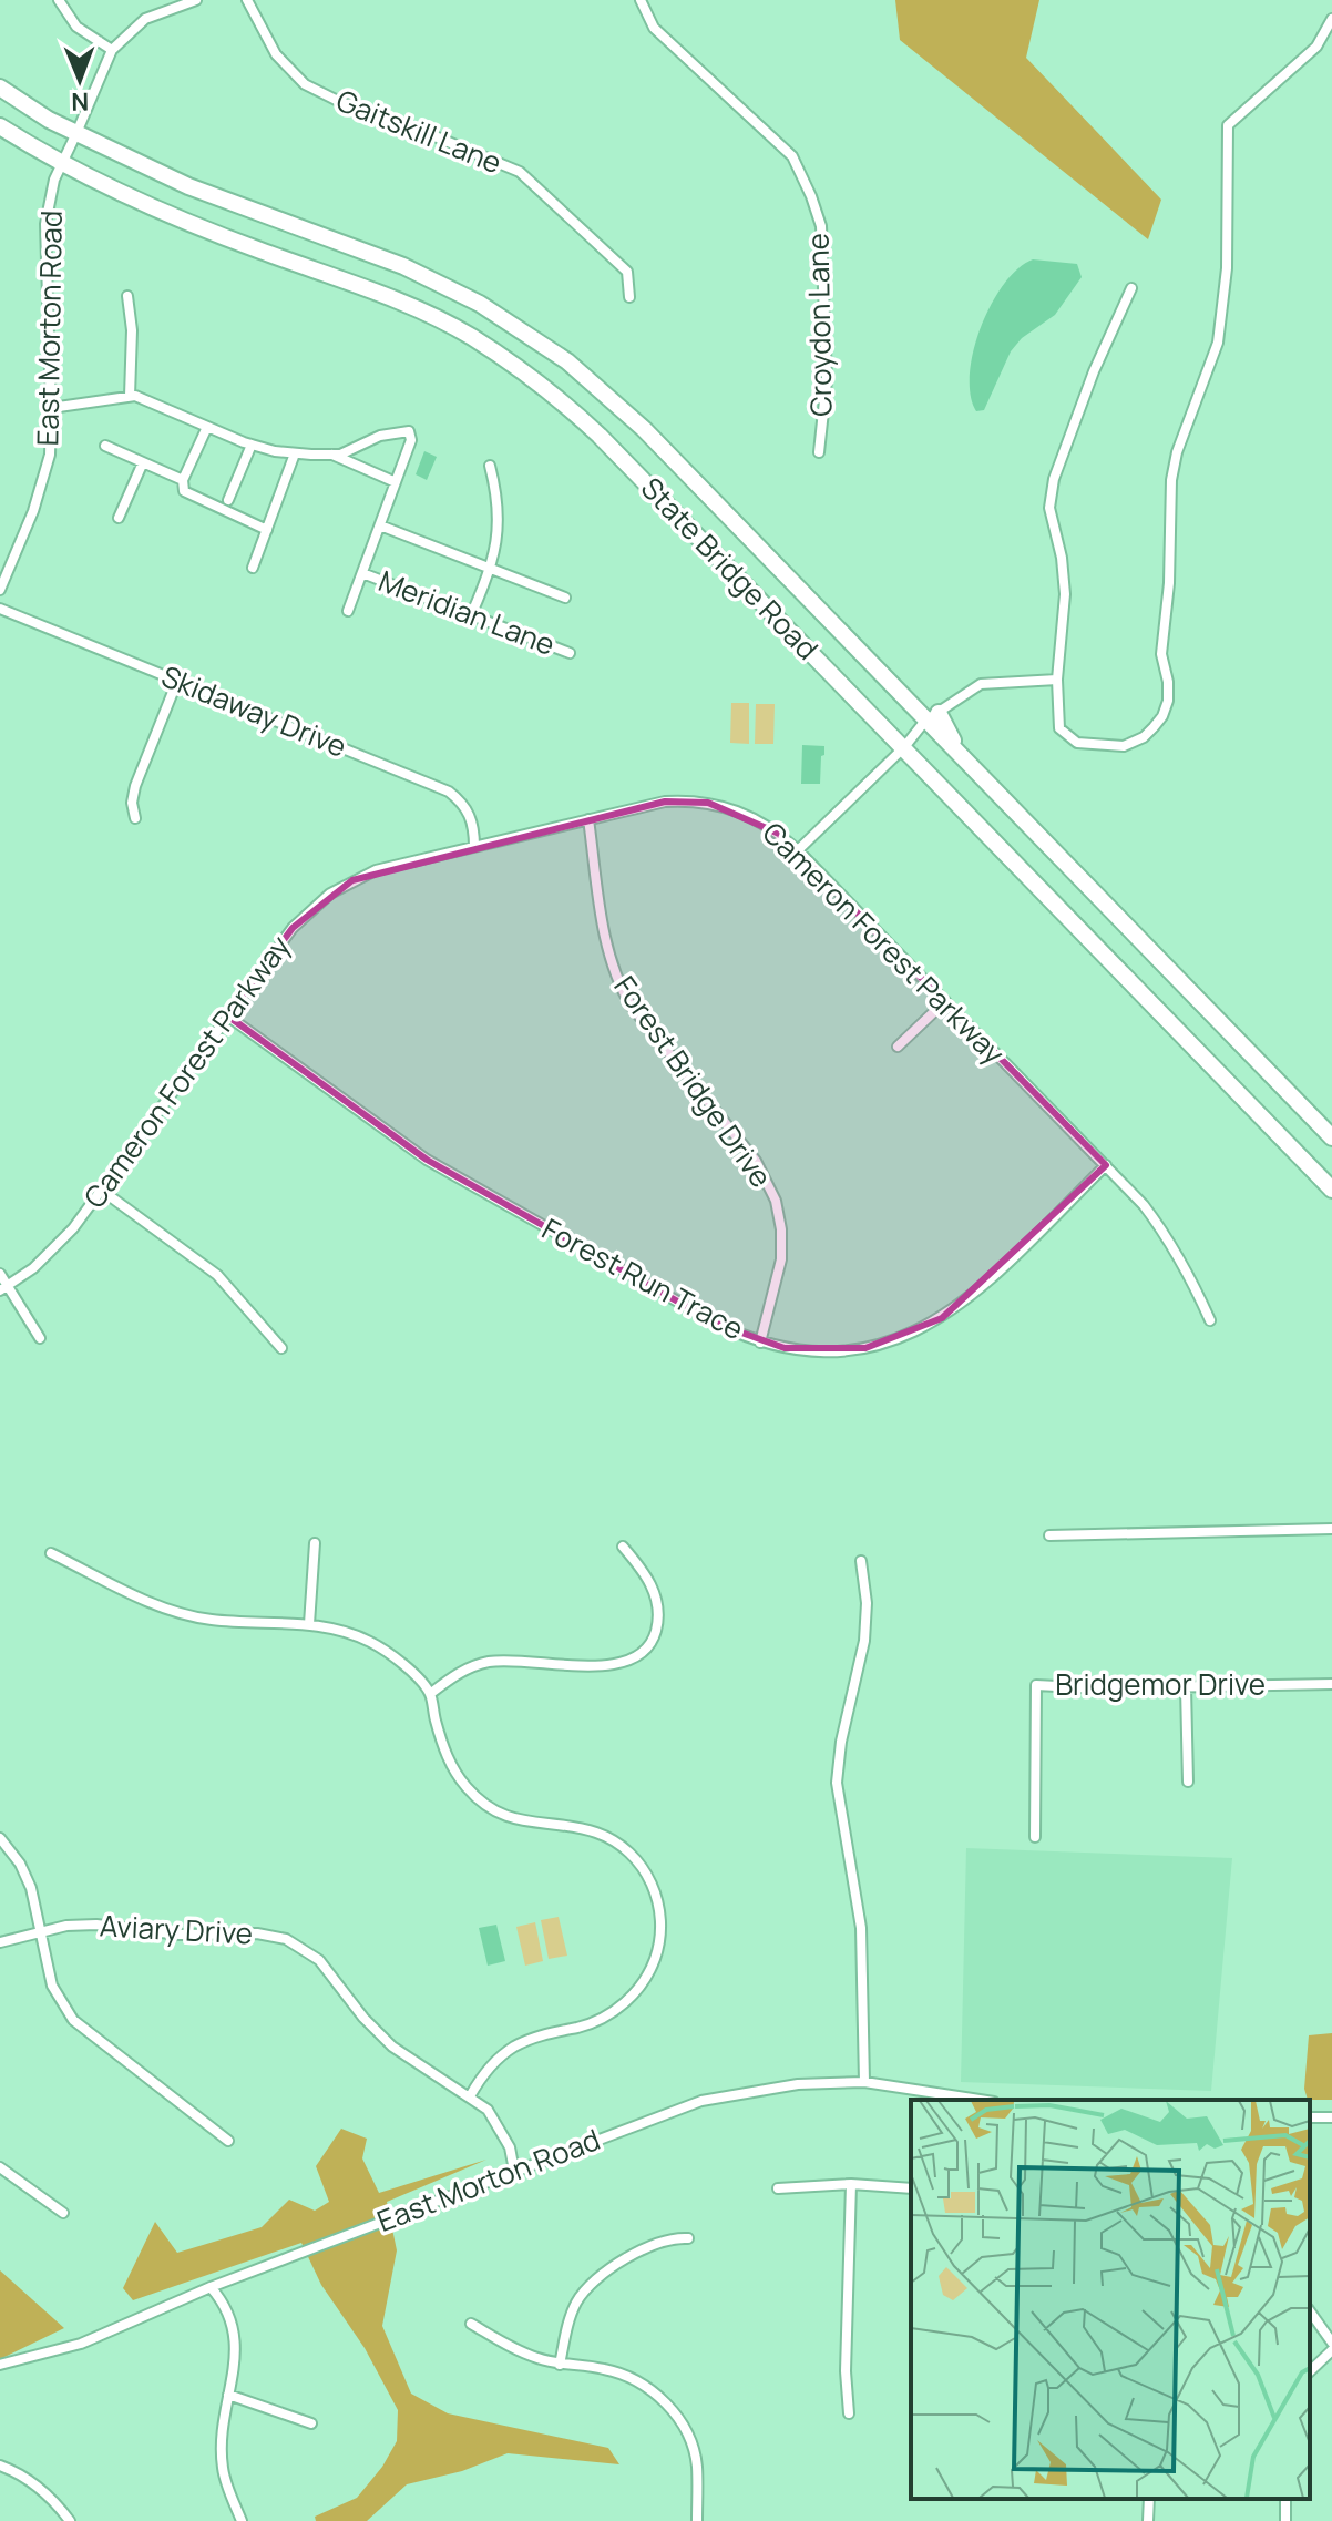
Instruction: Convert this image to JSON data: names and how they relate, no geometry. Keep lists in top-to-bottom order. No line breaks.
{"streets":{"highway":["State Bridge Road"],"street":["Gaitskill Lane","Croydon Lane","East Morton Road","Meridian Lane","Skidaway Drive","Cameron Forest Parkway","Forest Bridge Drive","Forest Run Trace","Bridgemor Drive","Aviary Drive"]},"crossings":[["East Morton Road","State Bridge Road"],["East Morton Road","Aviary Drive"],["Skidaway Drive","Cameron Forest Parkway"],["Cameron Forest Parkway","Forest Bridge Drive"],["Cameron Forest Parkway","Forest Run Trace"],["Forest Bridge Drive","Forest Run Trace"]],"north":"bottom"}
